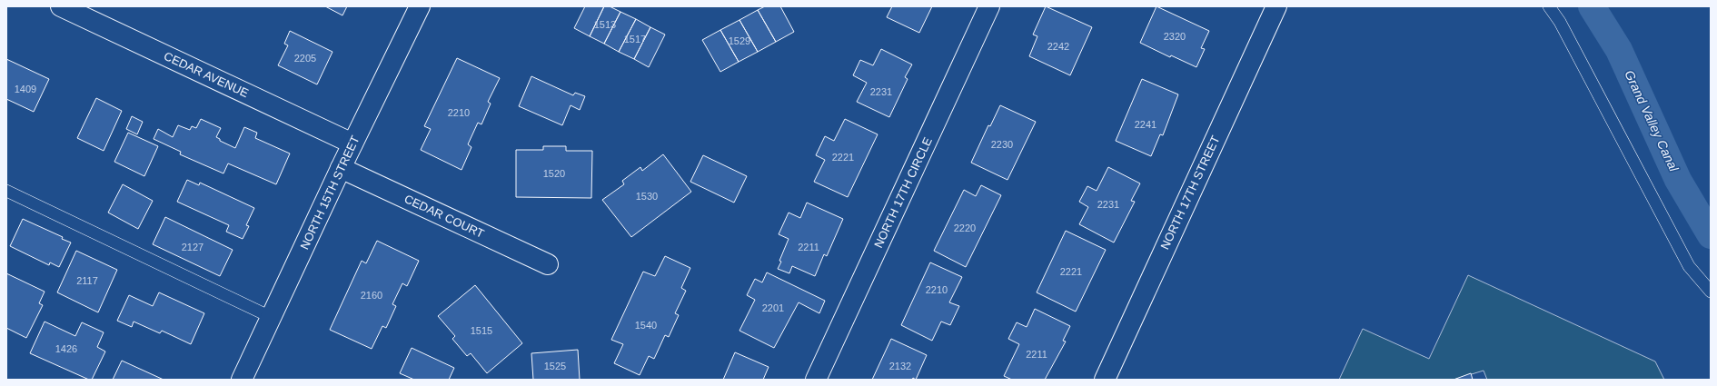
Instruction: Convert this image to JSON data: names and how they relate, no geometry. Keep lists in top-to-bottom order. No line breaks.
{"streets":{"street":["CEDAR AVENUE","NORTH 15TH STREET","NORTH 17TH CIRCLE","NORTH 17TH STREET","CEDAR COURT"]},"crossings":[["CEDAR AVENUE","NORTH 15TH STREET"],["NORTH 15TH STREET","CEDAR COURT"]],"water":["Grand Valley Canal"],"house_numbers":["1513","2320","1517","1529","2242","2205","1409","2231","2210","2241","2230","2221","1520","1530","2231","2220","2127","2211","2221","2117","2210","2160","2201","1540","1515","1426","2211","1525","2132"]}
